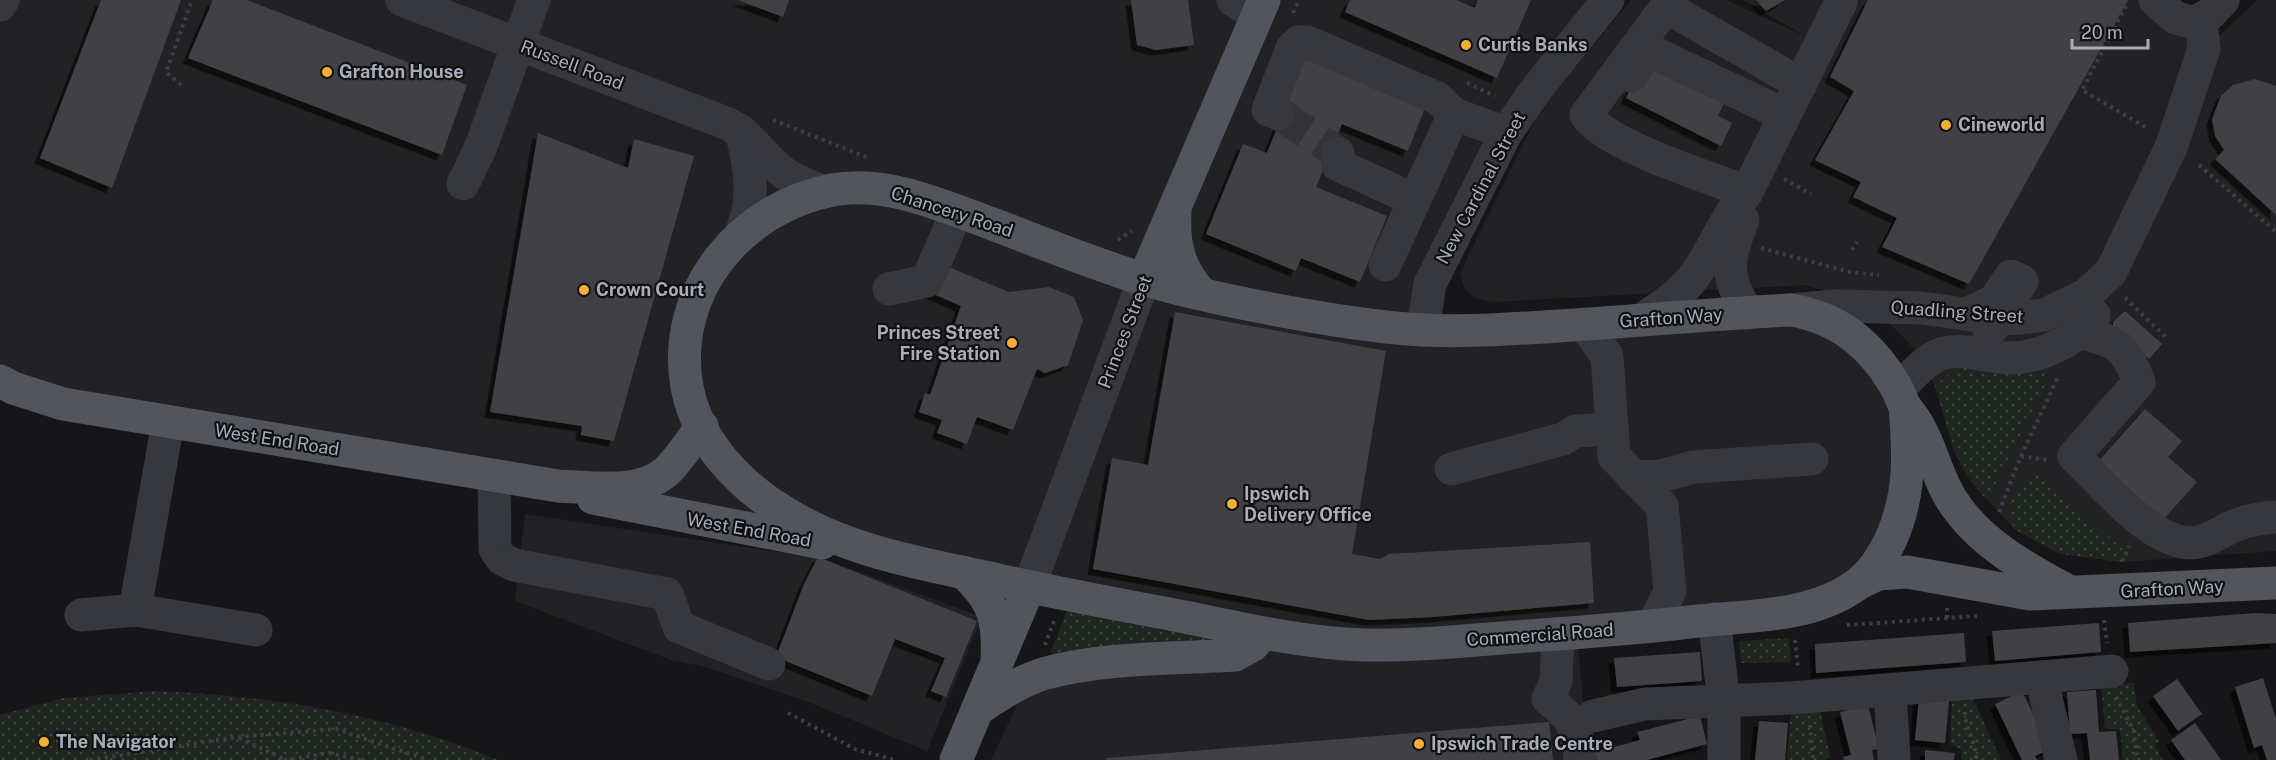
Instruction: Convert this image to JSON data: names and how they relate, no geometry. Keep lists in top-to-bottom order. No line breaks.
{"streets":{"main road":["Chancery Road","Grafton Way","Princes Street","West End Road","Commercial Road"],"street":["Russell Road","New Cardinal Street","Quadling Street"]},"crossings":[["Russell Road","Chancery Road"],["New Cardinal Street","Grafton Way"],["Chancery Road","Grafton Way"],["Chancery Road","Princes Street"],["Chancery Road","West End Road"],["Chancery Road","Commercial Road"],["Quadling Street","Grafton Way"],["Grafton Way","Princes Street"],["Grafton Way","Commercial Road"],["Princes Street","Commercial Road"]],"places":["Curtis Banks","Grafton House","Cineworld","Crown Court","Princes Street Fire Station","Ipswich Delivery Office","The Navigator","Ipswich Trade Centre"],"scale_bar":"20 m"}
